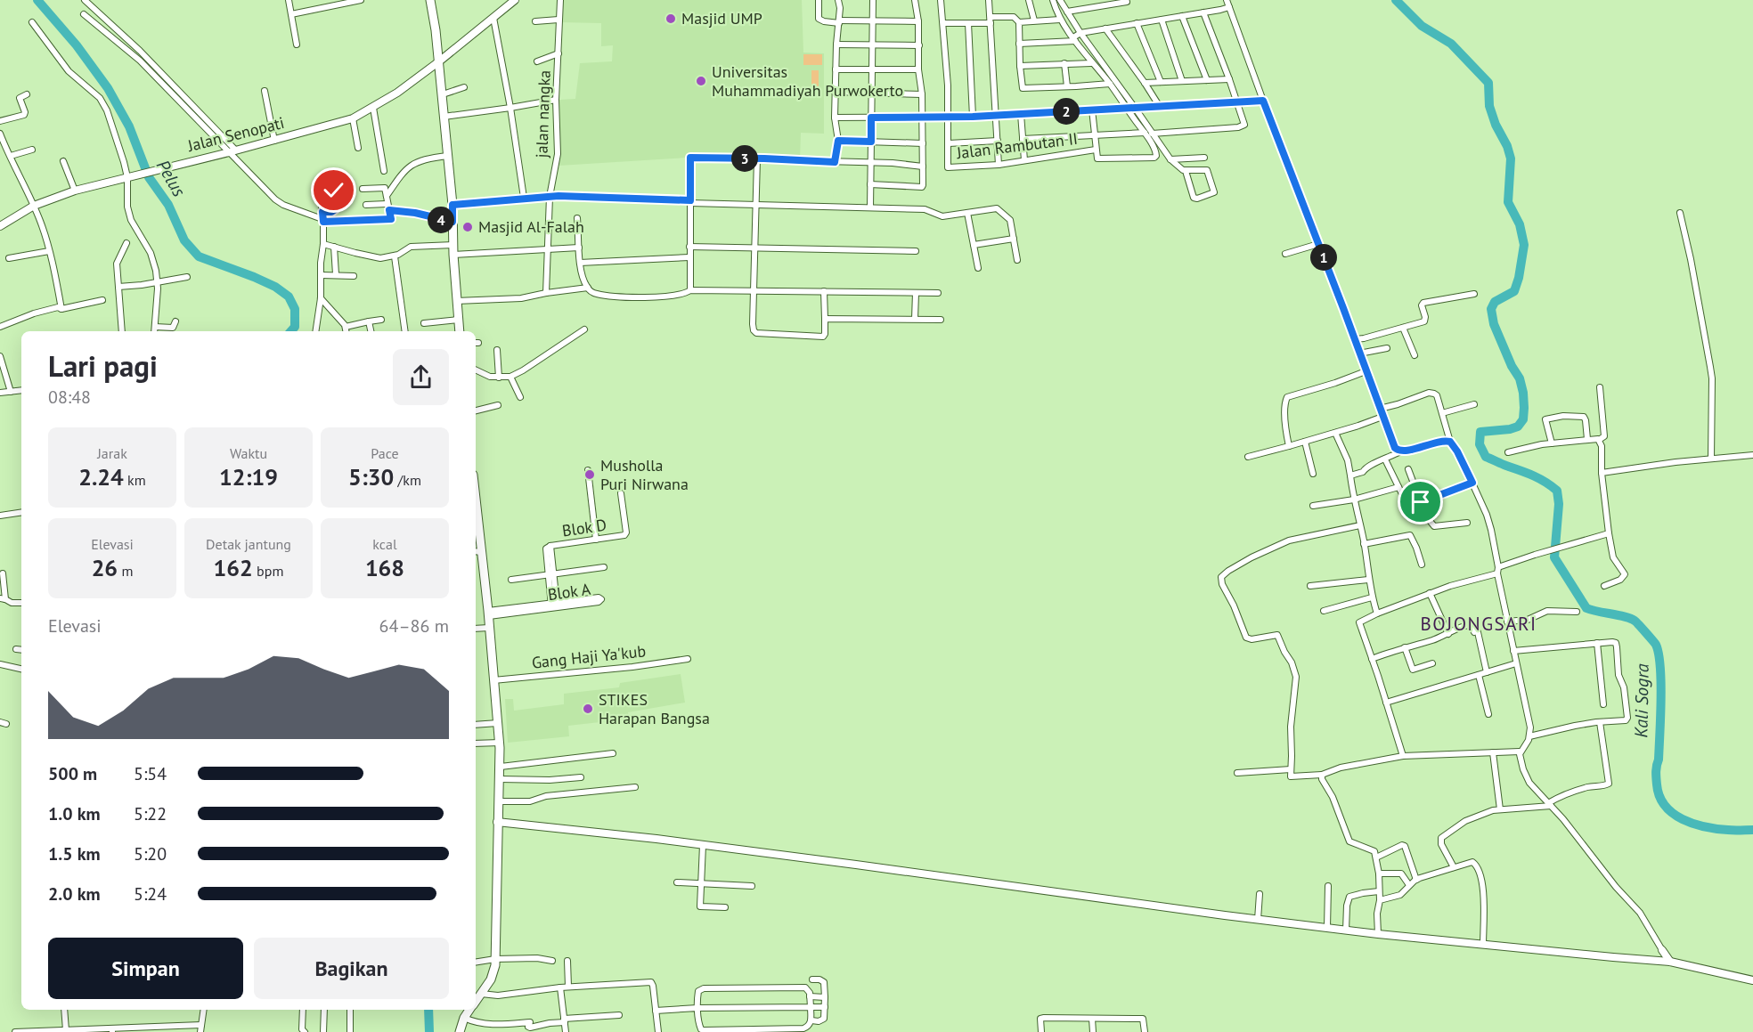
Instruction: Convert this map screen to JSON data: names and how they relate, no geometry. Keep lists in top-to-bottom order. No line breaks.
{"streets":{"main road":["Jalan Senopati"],"street":["jalan nangka","Jalan Rambutan II","Blok D","Blok A","Gang Haji Ya'kub"]},"districts":["BOJONGSARI"],"water":["Pelus","Kali Sogra"],"places":["Masjid UMP","Universitas Muhammadiyah Purwokerto","Masjid Al-Falah","Musholla Puri Nirwana","STIKES Harapan Bangsa"],"page":{"pins":["2","3","4","1"],"heading":["Lari pagi","08:48"],"stats":[["Jarak","2.24 km"],["Waktu","12:19"],["Pace","5:30 /km"],["Elevasi","26 m"],["Detak jantung","162 bpm"],["kcal","168"]],"chart":["Elevasi","64–86 m"],"list":[{"name":"500 m","note":"5:54"},{"name":"1.0 km","note":"5:22"},{"name":"1.5 km","note":"5:20"},{"name":"2.0 km","note":"5:24"}],"buttons":["Simpan","Bagikan"]}}
